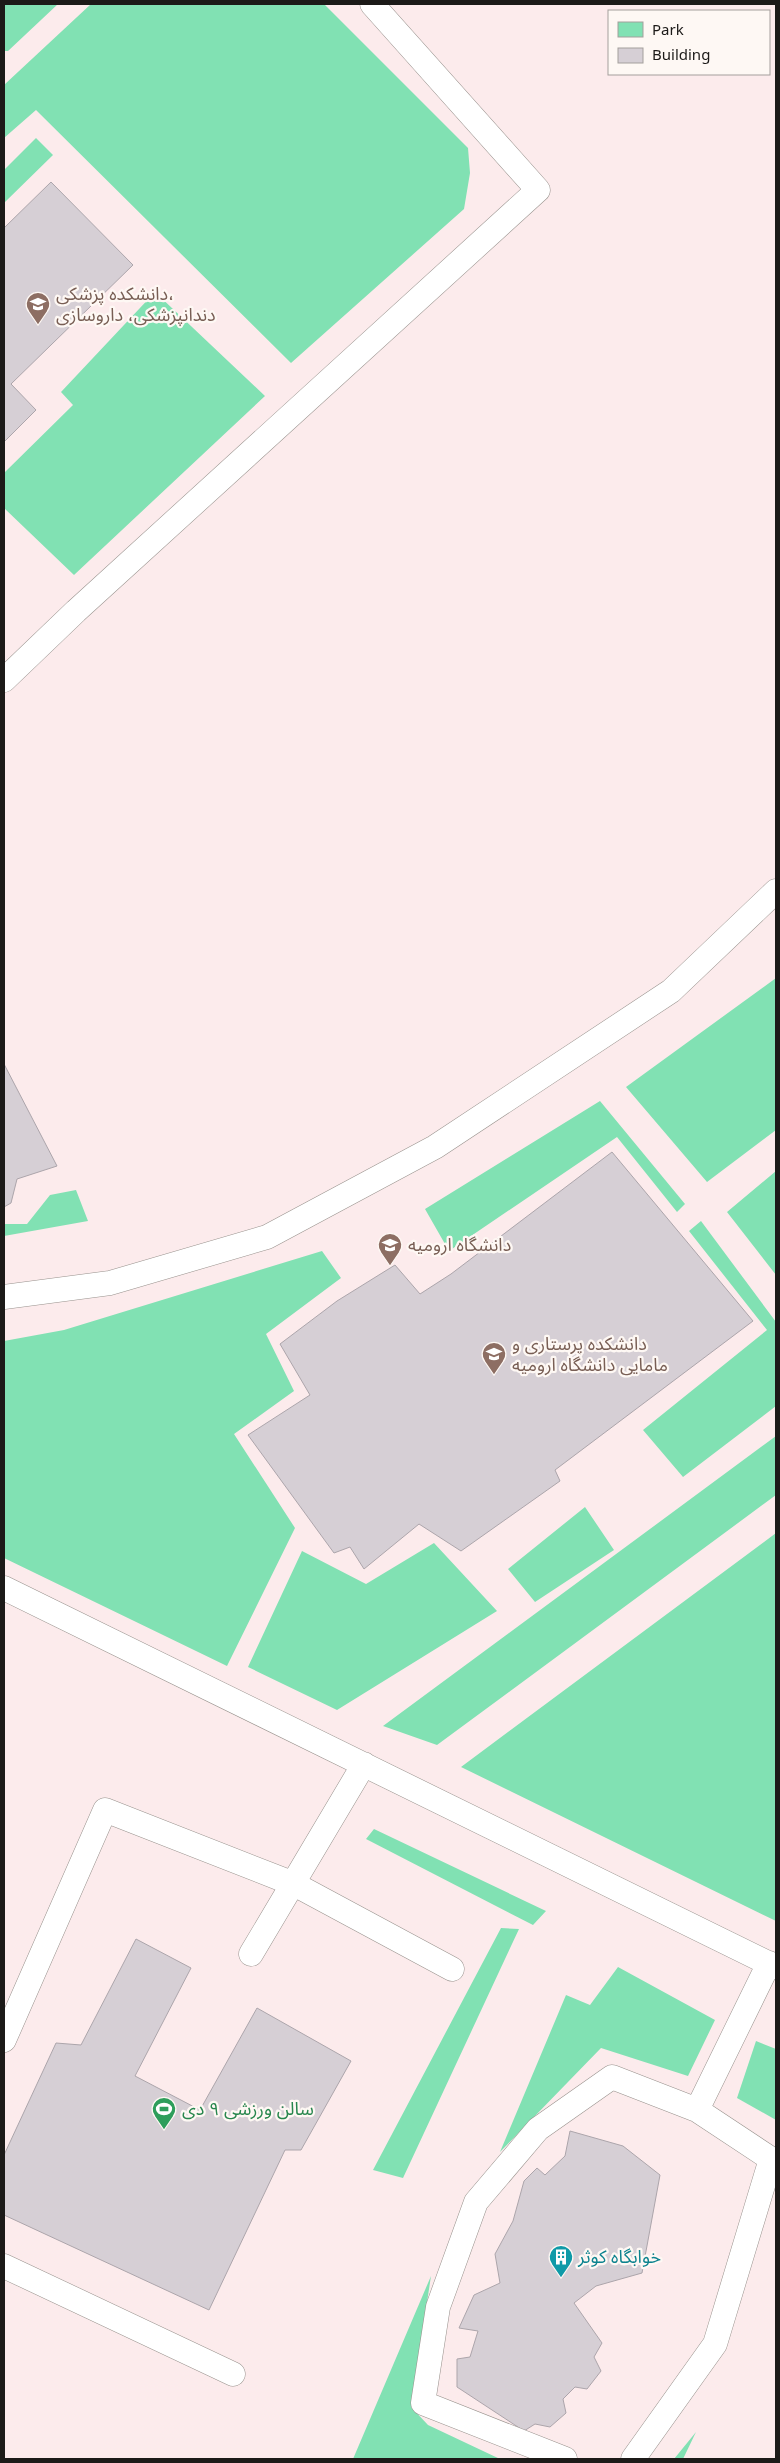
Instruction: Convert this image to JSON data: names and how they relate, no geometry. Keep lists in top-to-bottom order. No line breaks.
{"places":{"school or university":["دانشکده پزشکی، دندانپزشکی، داروسازی","دانشگاه ارومیه","دانشکده پرستاری و مامایی دانشگاه ارومیه"],"sports":["سالن ورزشی ۹ دی"],"building":["خوابگاه کوثر"]},"legend":["Park","Building"]}
